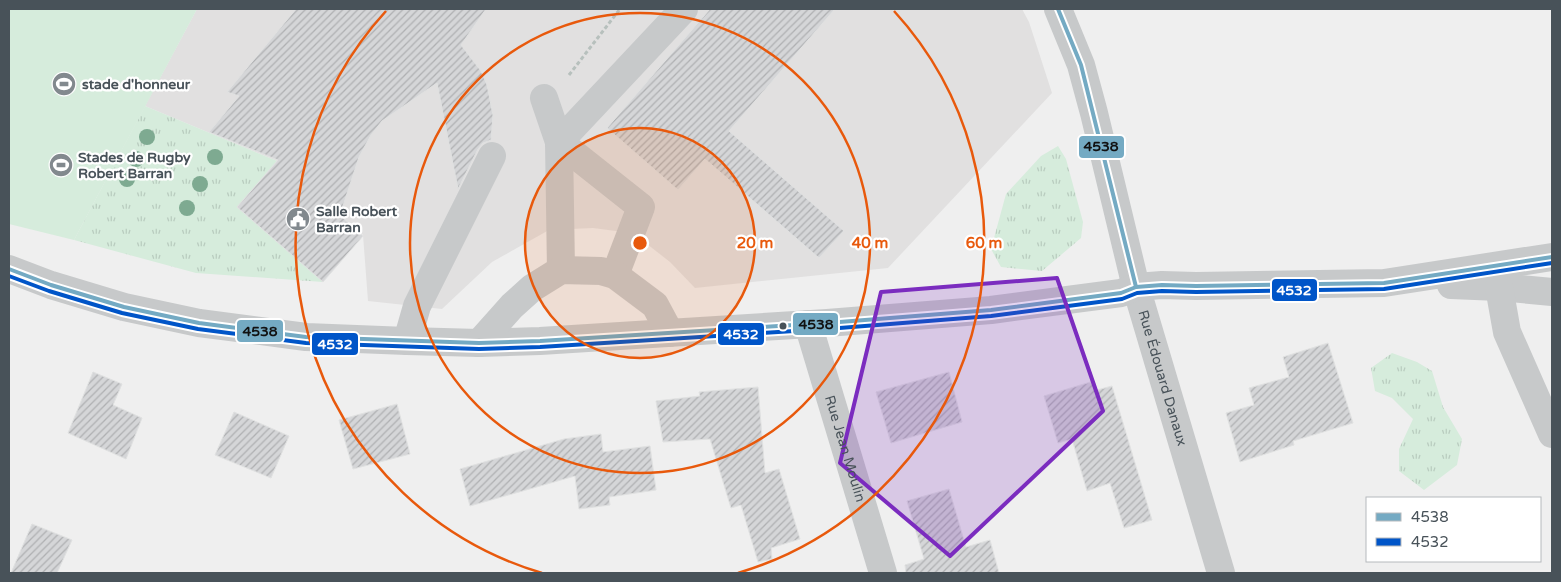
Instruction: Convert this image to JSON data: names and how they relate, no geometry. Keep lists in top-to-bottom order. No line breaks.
{"streets":{"street":["Rue Édouard Danaux","Rue Jean Moulin"]},"places":{"sports":["stade d'honneur","Stades de Rugby Robert Barran"],"public building":["Salle Robert Barran"]},"lines":["transit line 4538","transit line 4532"],"legend":["4538","4532"],"rings":["20 m","40 m","60 m"]}
